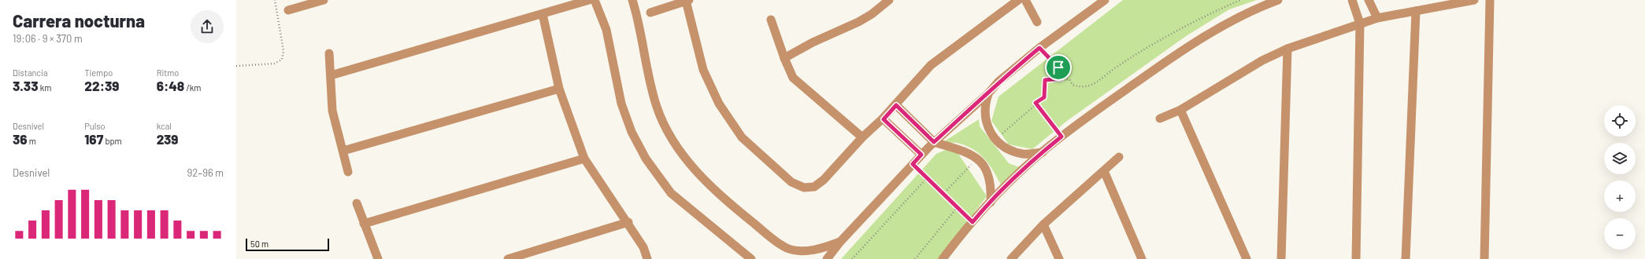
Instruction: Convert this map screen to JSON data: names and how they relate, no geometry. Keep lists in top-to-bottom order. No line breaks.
{"scale_bar":"50 m","page":{"heading":["Carrera nocturna","19:06 · 9 × 370 m"],"stats":[["Distancia","3.33 km"],["Tiempo","22:39"],["Ritmo","6:48 /km"],["Desnivel","36 m"],["Pulso","167 bpm"],["kcal","239"]],"map_buttons":["+","−"],"chart":["Desnivel","92–96 m"],"scale":"50 m"}}
